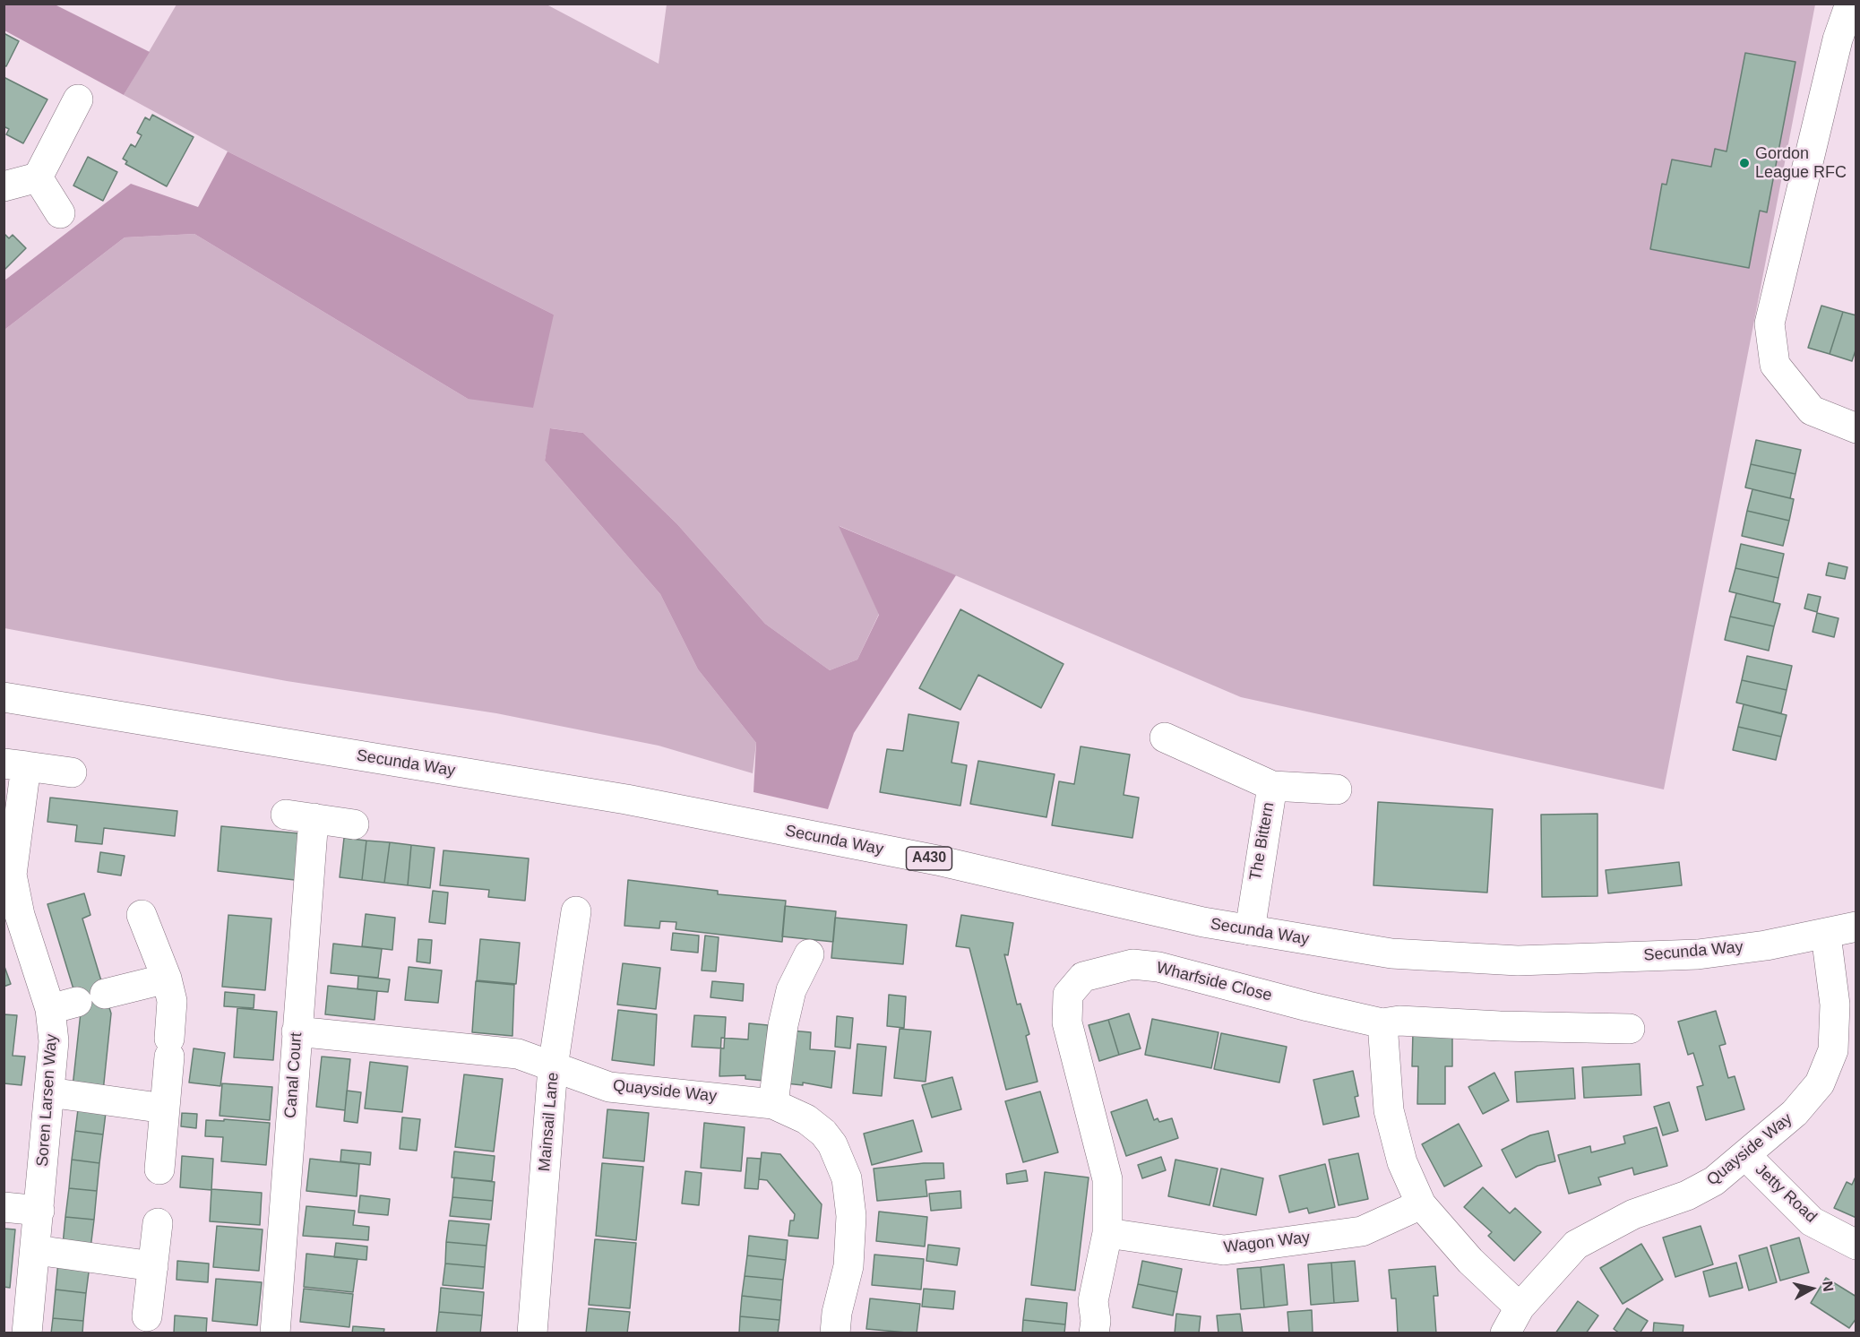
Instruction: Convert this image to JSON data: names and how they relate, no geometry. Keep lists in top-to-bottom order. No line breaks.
{"streets":{"street":["Secunda Way","The Bittern","A430","Wharfside Close","Canal Court","Quayside Way","Soren Larsen Way","Mainsail Lane","Jetty Road","Wagon Way"]},"crossings":[["Secunda Way","The Bittern"],["Secunda Way","Quayside Way"],["Wharfside Close","Wagon Way"],["Canal Court","Quayside Way"],["Quayside Way","Mainsail Lane"],["Quayside Way","Jetty Road"]],"places":["Gordon League RFC"],"north":"right"}
